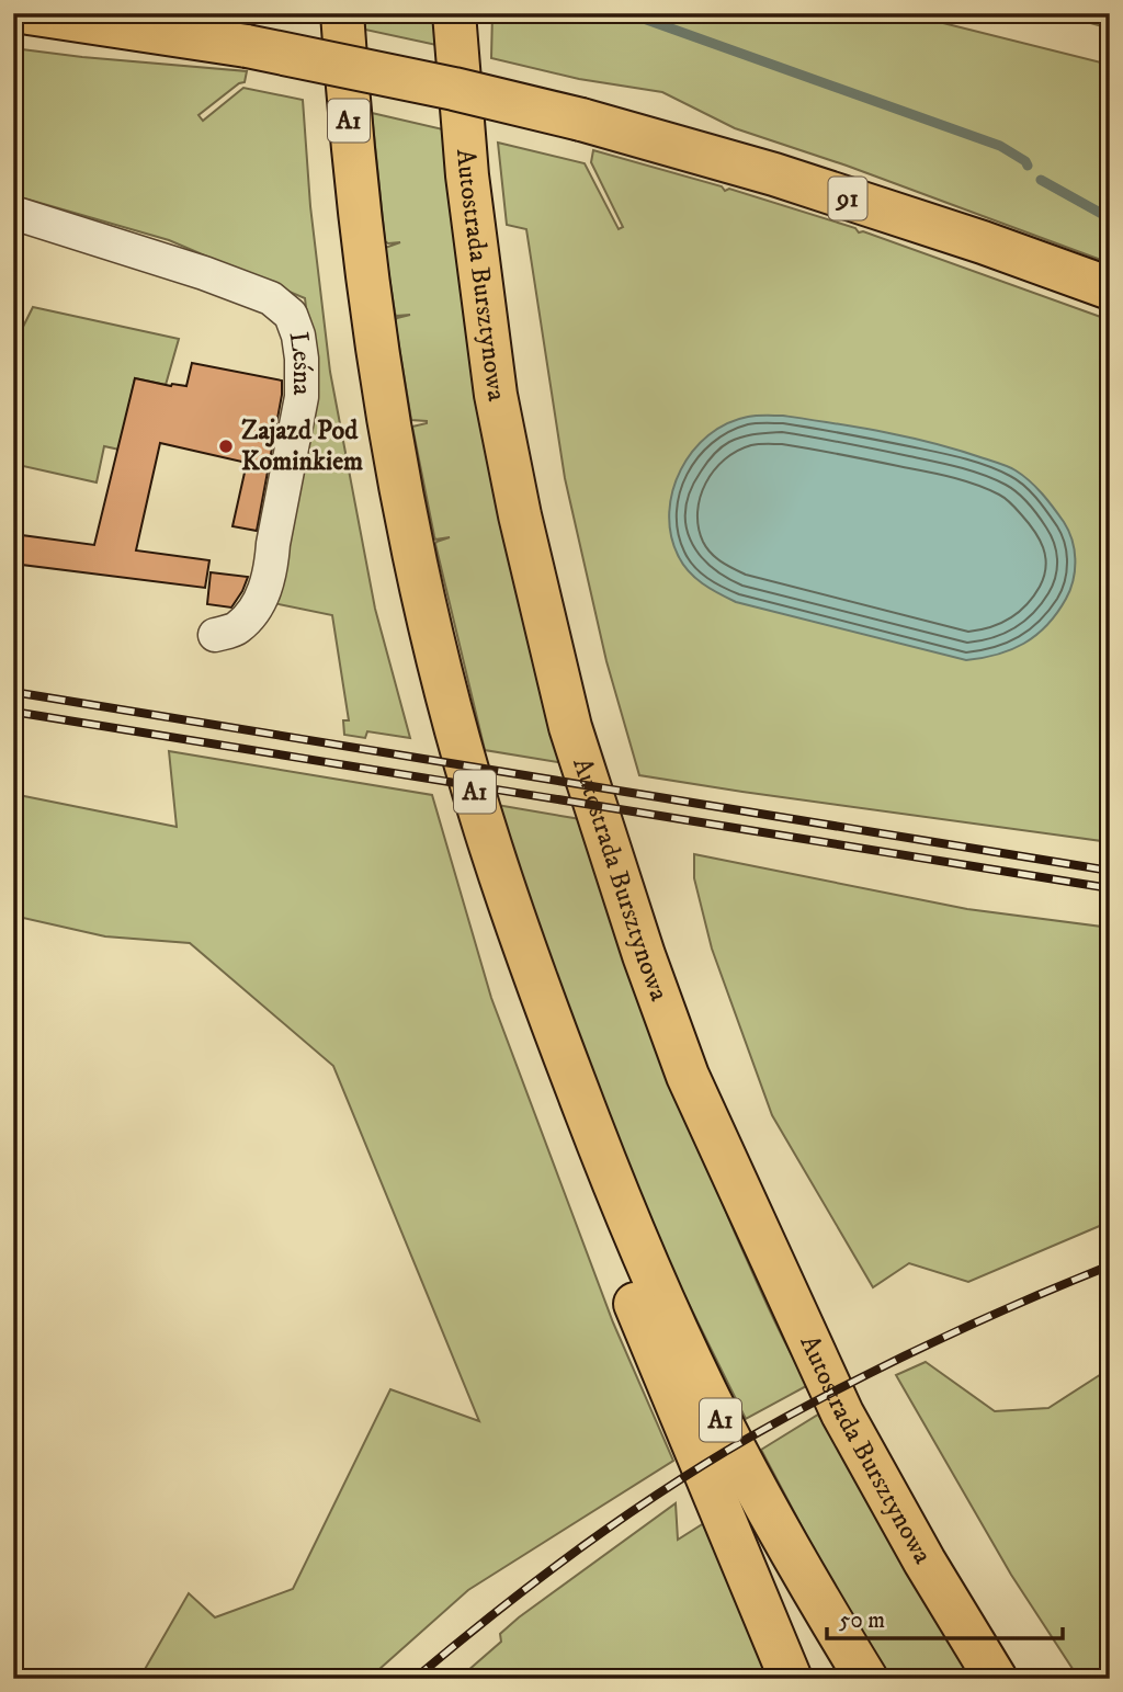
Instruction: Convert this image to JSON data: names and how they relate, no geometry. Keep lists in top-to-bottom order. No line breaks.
{"streets":{"main road":["A1","91","Autostrada Bursztynowa"],"street":["Leśna"]},"places":["Zajazd Pod Kominkiem"],"scale_bar":"50 m"}
